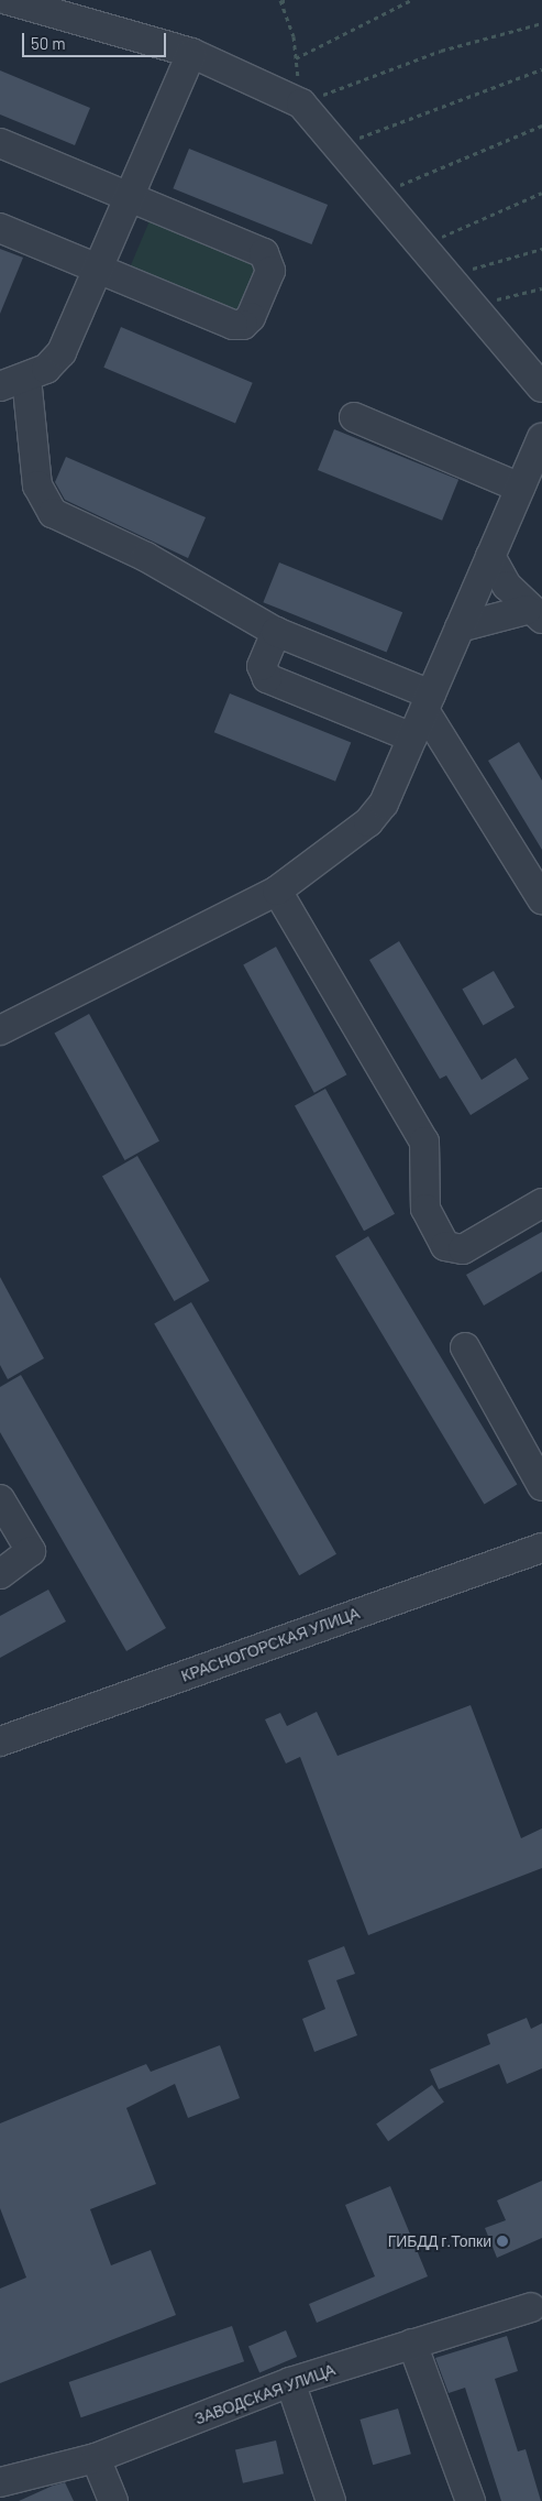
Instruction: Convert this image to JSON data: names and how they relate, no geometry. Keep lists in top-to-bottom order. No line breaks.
{"streets":{"street":["КРАСНОГОРСКАЯ УЛИЦА","ЗАВОДСКАЯ УЛИЦА"]},"places":["ГИБДД г.Топки"],"scale_bar":"50 m"}
